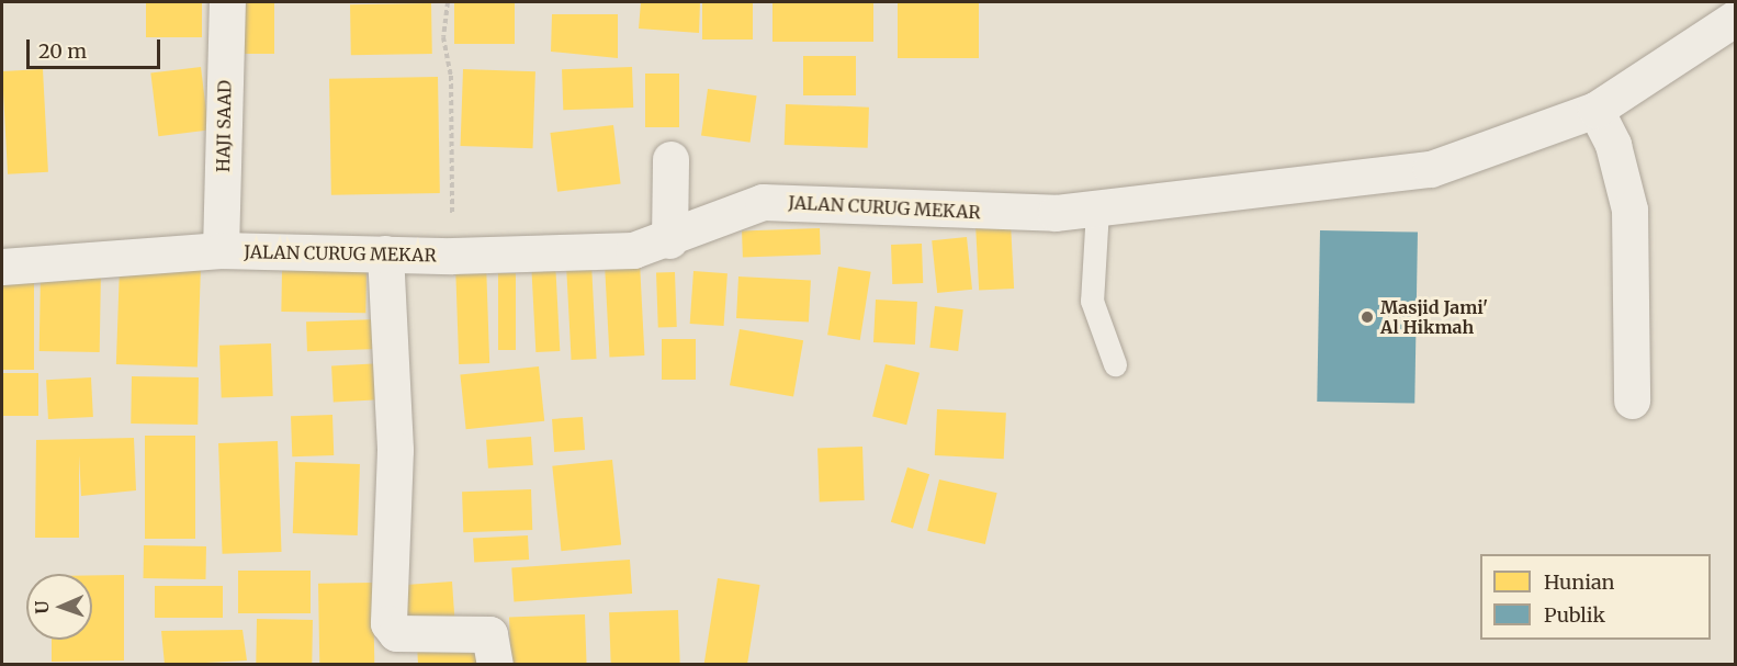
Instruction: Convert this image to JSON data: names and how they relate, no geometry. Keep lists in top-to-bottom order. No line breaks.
{"streets":{"street":["HAJI SAAD","JALAN CURUG MEKAR"]},"crossings":[["HAJI SAAD","JALAN CURUG MEKAR"]],"places":["Masjid Jami' Al Hikmah"],"legend":["Hunian","Publik"],"scale_bar":"20 m","north":"left"}
